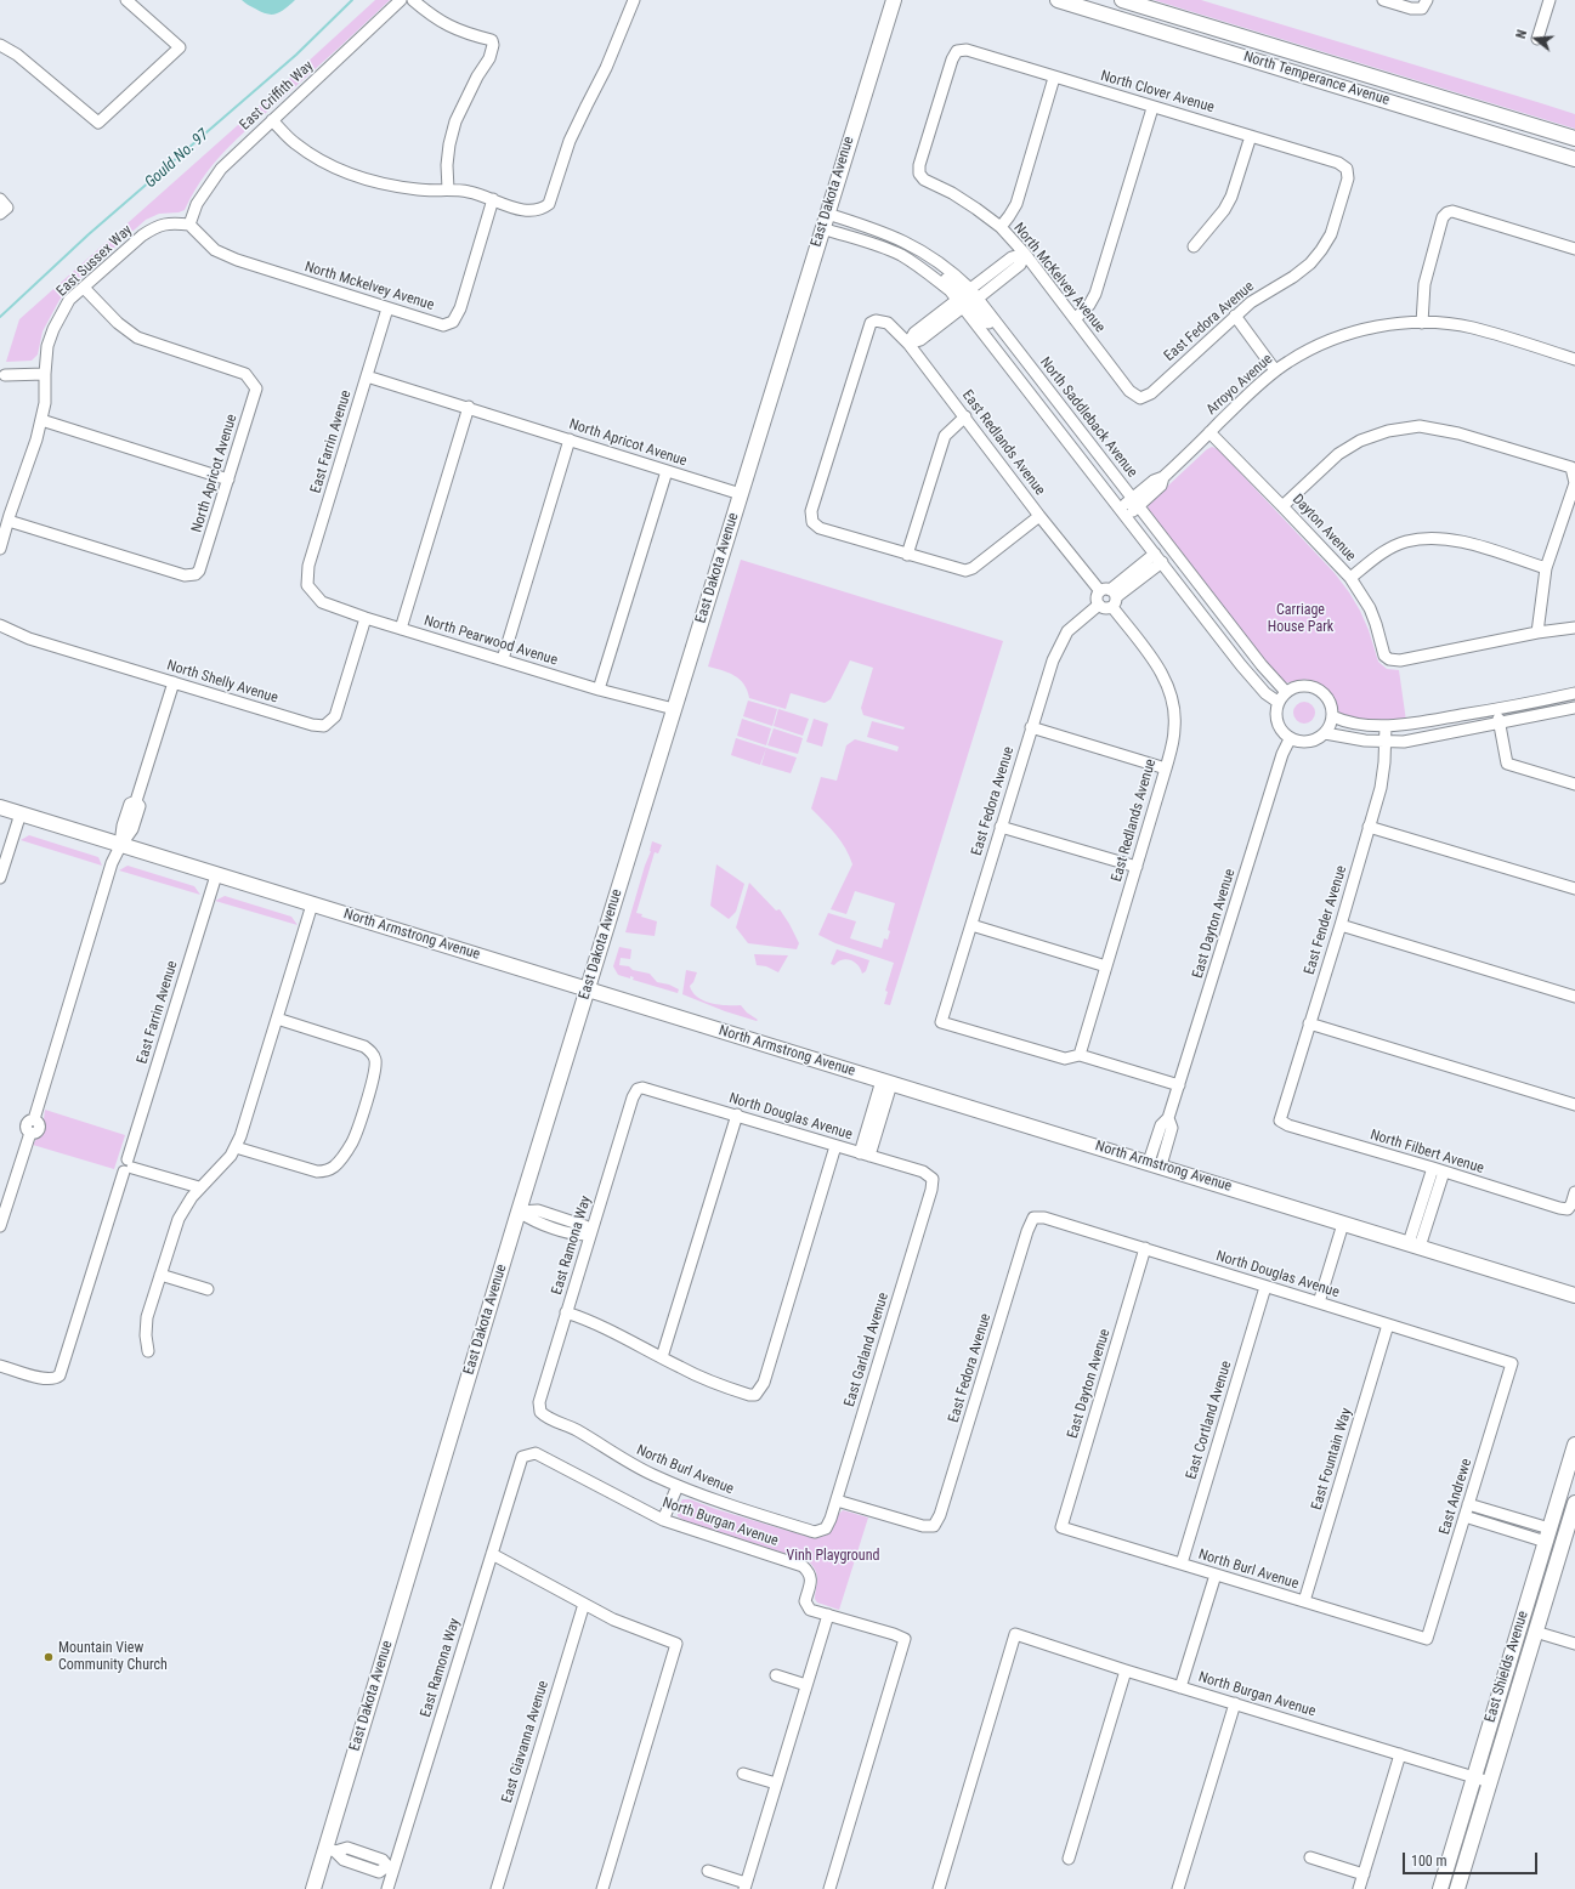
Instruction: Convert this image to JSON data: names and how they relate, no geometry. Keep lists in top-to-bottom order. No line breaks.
{"streets":{"street":["North Temperance Avenue","North Clover Avenue","East Criffith Way","East Dakota Avenue","East Sussex Way","North McKelvey Avenue","North Mckelvey Avenue","East Fedora Avenue","Arroyo Avenue","North Saddleback Avenue","East Farrin Avenue","North Apricot Avenue","East Redlands Avenue","Dayton Avenue","North Pearwood Avenue","North Shelly Avenue","East Fender Avenue","East Dayton Avenue","North Armstrong Avenue","North Douglas Avenue","North Filbert Avenue","East Ramona Way","East Garland Avenue","East Cortland Avenue","East Fountain Way","North Burl Avenue","East Andrewe","North Burgan Avenue","East Shields Avenue","East Giavanna Avenue"]},"crossings":[["North Clover Avenue","North McKelvey Avenue"],["North Clover Avenue","East Fedora Avenue"],["East Criffith Way","East Sussex Way"],["East Criffith Way","North Mckelvey Avenue"],["East Dakota Avenue","North Saddleback Avenue"],["East Dakota Avenue","North Apricot Avenue"],["East Dakota Avenue","North Pearwood Avenue"],["East Dakota Avenue","North Armstrong Avenue"],["East Sussex Way","North Mckelvey Avenue"],["East Sussex Way","North Apricot Avenue"],["North McKelvey Avenue","East Fedora Avenue"],["North Mckelvey Avenue","East Farrin Avenue"],["East Fedora Avenue","East Redlands Avenue"],["East Fedora Avenue","North Douglas Avenue"],["East Fedora Avenue","East Garland Avenue"],["Arroyo Avenue","North Saddleback Avenue"],["Arroyo Avenue","Dayton Avenue"],["North Saddleback Avenue","East Dayton Avenue"],["East Farrin Avenue","North Apricot Avenue"],["East Farrin Avenue","North Pearwood Avenue"],["East Farrin Avenue","North Armstrong Avenue"],["North Pearwood Avenue","North Shelly Avenue"],["East Fender Avenue","North Filbert Avenue"],["East Dayton Avenue","North Armstrong Avenue"],["East Dayton Avenue","North Douglas Avenue"],["East Dayton Avenue","North Burl Avenue"],["North Douglas Avenue","East Ramona Way"],["North Douglas Avenue","East Garland Avenue"],["North Douglas Avenue","East Cortland Avenue"],["North Douglas Avenue","East Fountain Way"],["North Douglas Avenue","East Andrewe"],["East Ramona Way","North Burl Avenue"],["East Ramona Way","North Burgan Avenue"],["East Garland Avenue","North Burl Avenue"],["East Cortland Avenue","North Burl Avenue"],["East Fountain Way","North Burl Avenue"],["North Burl Avenue","East Andrewe"],["North Burgan Avenue","East Shields Avenue"]],"water":["Gould No. 97"],"parks":["Carriage House Park","Vinh Playground"],"places":["Mountain View Community Church"],"scale_bar":"100 m","north":"left"}
